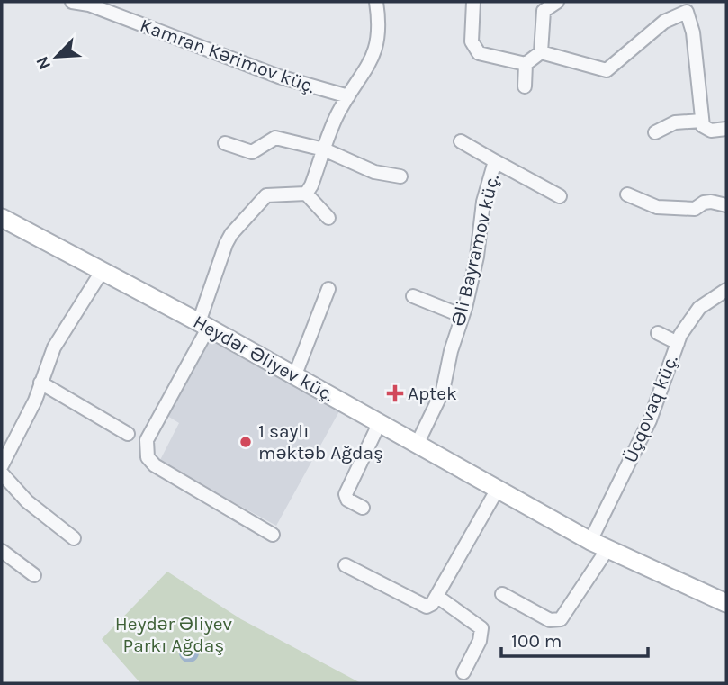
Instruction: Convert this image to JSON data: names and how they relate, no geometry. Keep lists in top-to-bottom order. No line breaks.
{"streets":{"main road":["Heydər Əliyev küç."],"street":["Kamran Kərimov küç.","Əli Bayramov küç.","Üçqovaq küç."]},"crossings":[["Əli Bayramov küç.","Heydər Əliyev küç."],["Heydər Əliyev küç.","Üçqovaq küç."]],"parks":["Heydər Əliyev Parkı Ağdaş"],"places":{"health":["Aptek"],"other":["1 saylı məktəb Ağdaş"]},"scale_bar":"100 m","north":"bottom left"}
